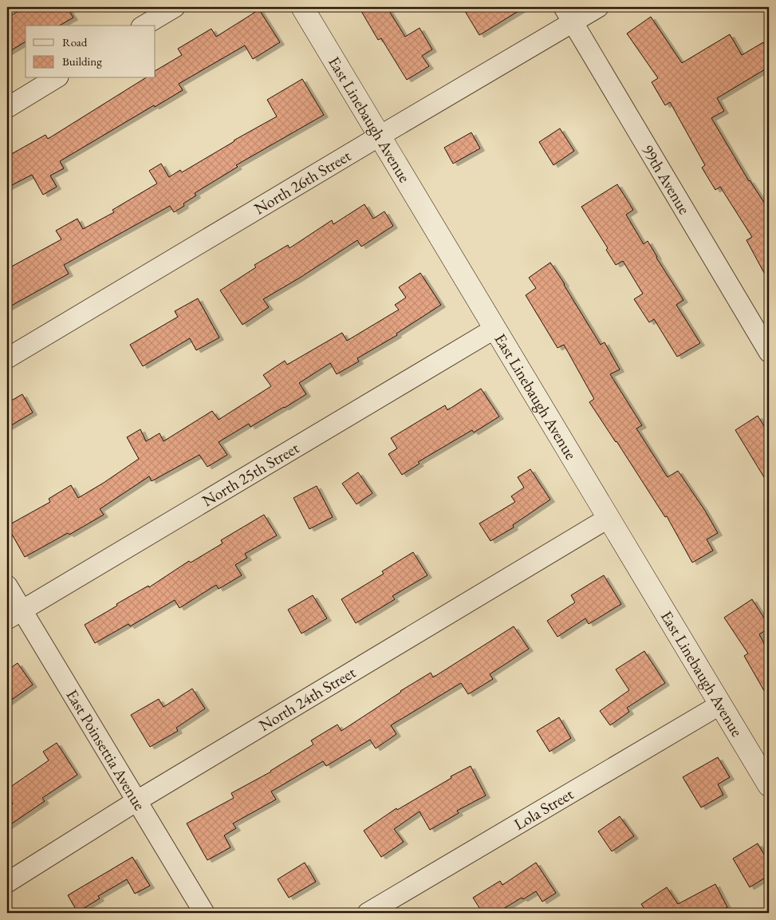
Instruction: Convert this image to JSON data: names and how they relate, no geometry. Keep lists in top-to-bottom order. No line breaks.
{"streets":{"street":["East Linebaugh Avenue","99th Avenue","North 26th Street","North 25th Street","North 24th Street","East Poinsettia Avenue","Lola Street"]},"crossings":[["East Linebaugh Avenue","North 26th Street"],["East Linebaugh Avenue","North 25th Street"],["East Linebaugh Avenue","North 24th Street"],["East Linebaugh Avenue","Lola Street"],["99th Avenue","North 26th Street"],["North 25th Street","East Poinsettia Avenue"],["North 24th Street","East Poinsettia Avenue"]],"legend":["Road","Building"]}
